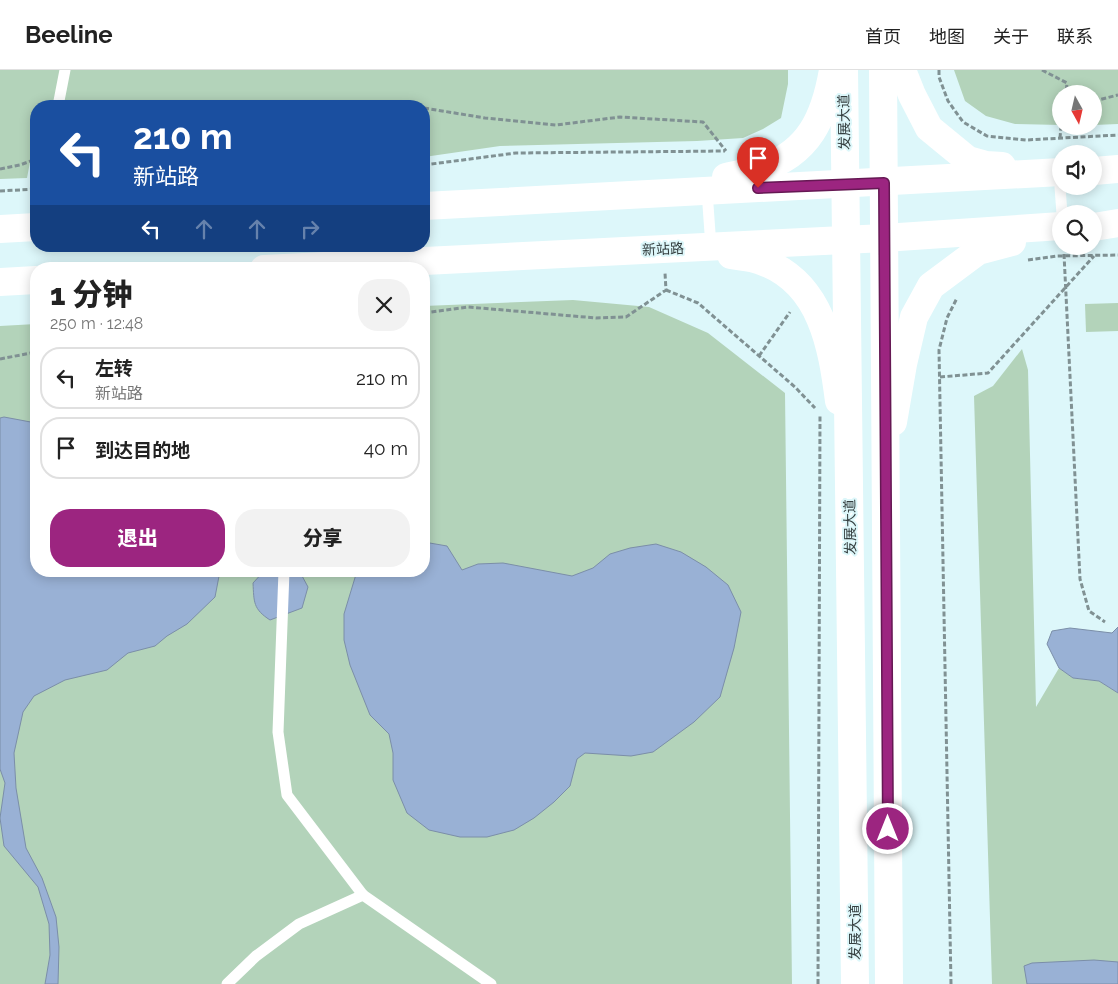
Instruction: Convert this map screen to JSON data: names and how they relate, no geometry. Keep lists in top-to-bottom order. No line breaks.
{"streets":{"street":["发展大道","新站路"]},"crossings":[["发展大道","新站路"]],"north":"bottom","page":{"header":"Beeline","nav":["首页","地图","关于","联系"],"turn":["210 m","新站路"],"heading":["1 分钟","250 m · 12:48"],"list":[{"name":"左转","note":"新站路","value":"210 m"},{"name":"到达目的地","value":"40 m"}],"buttons":["退出","分享"]}}
